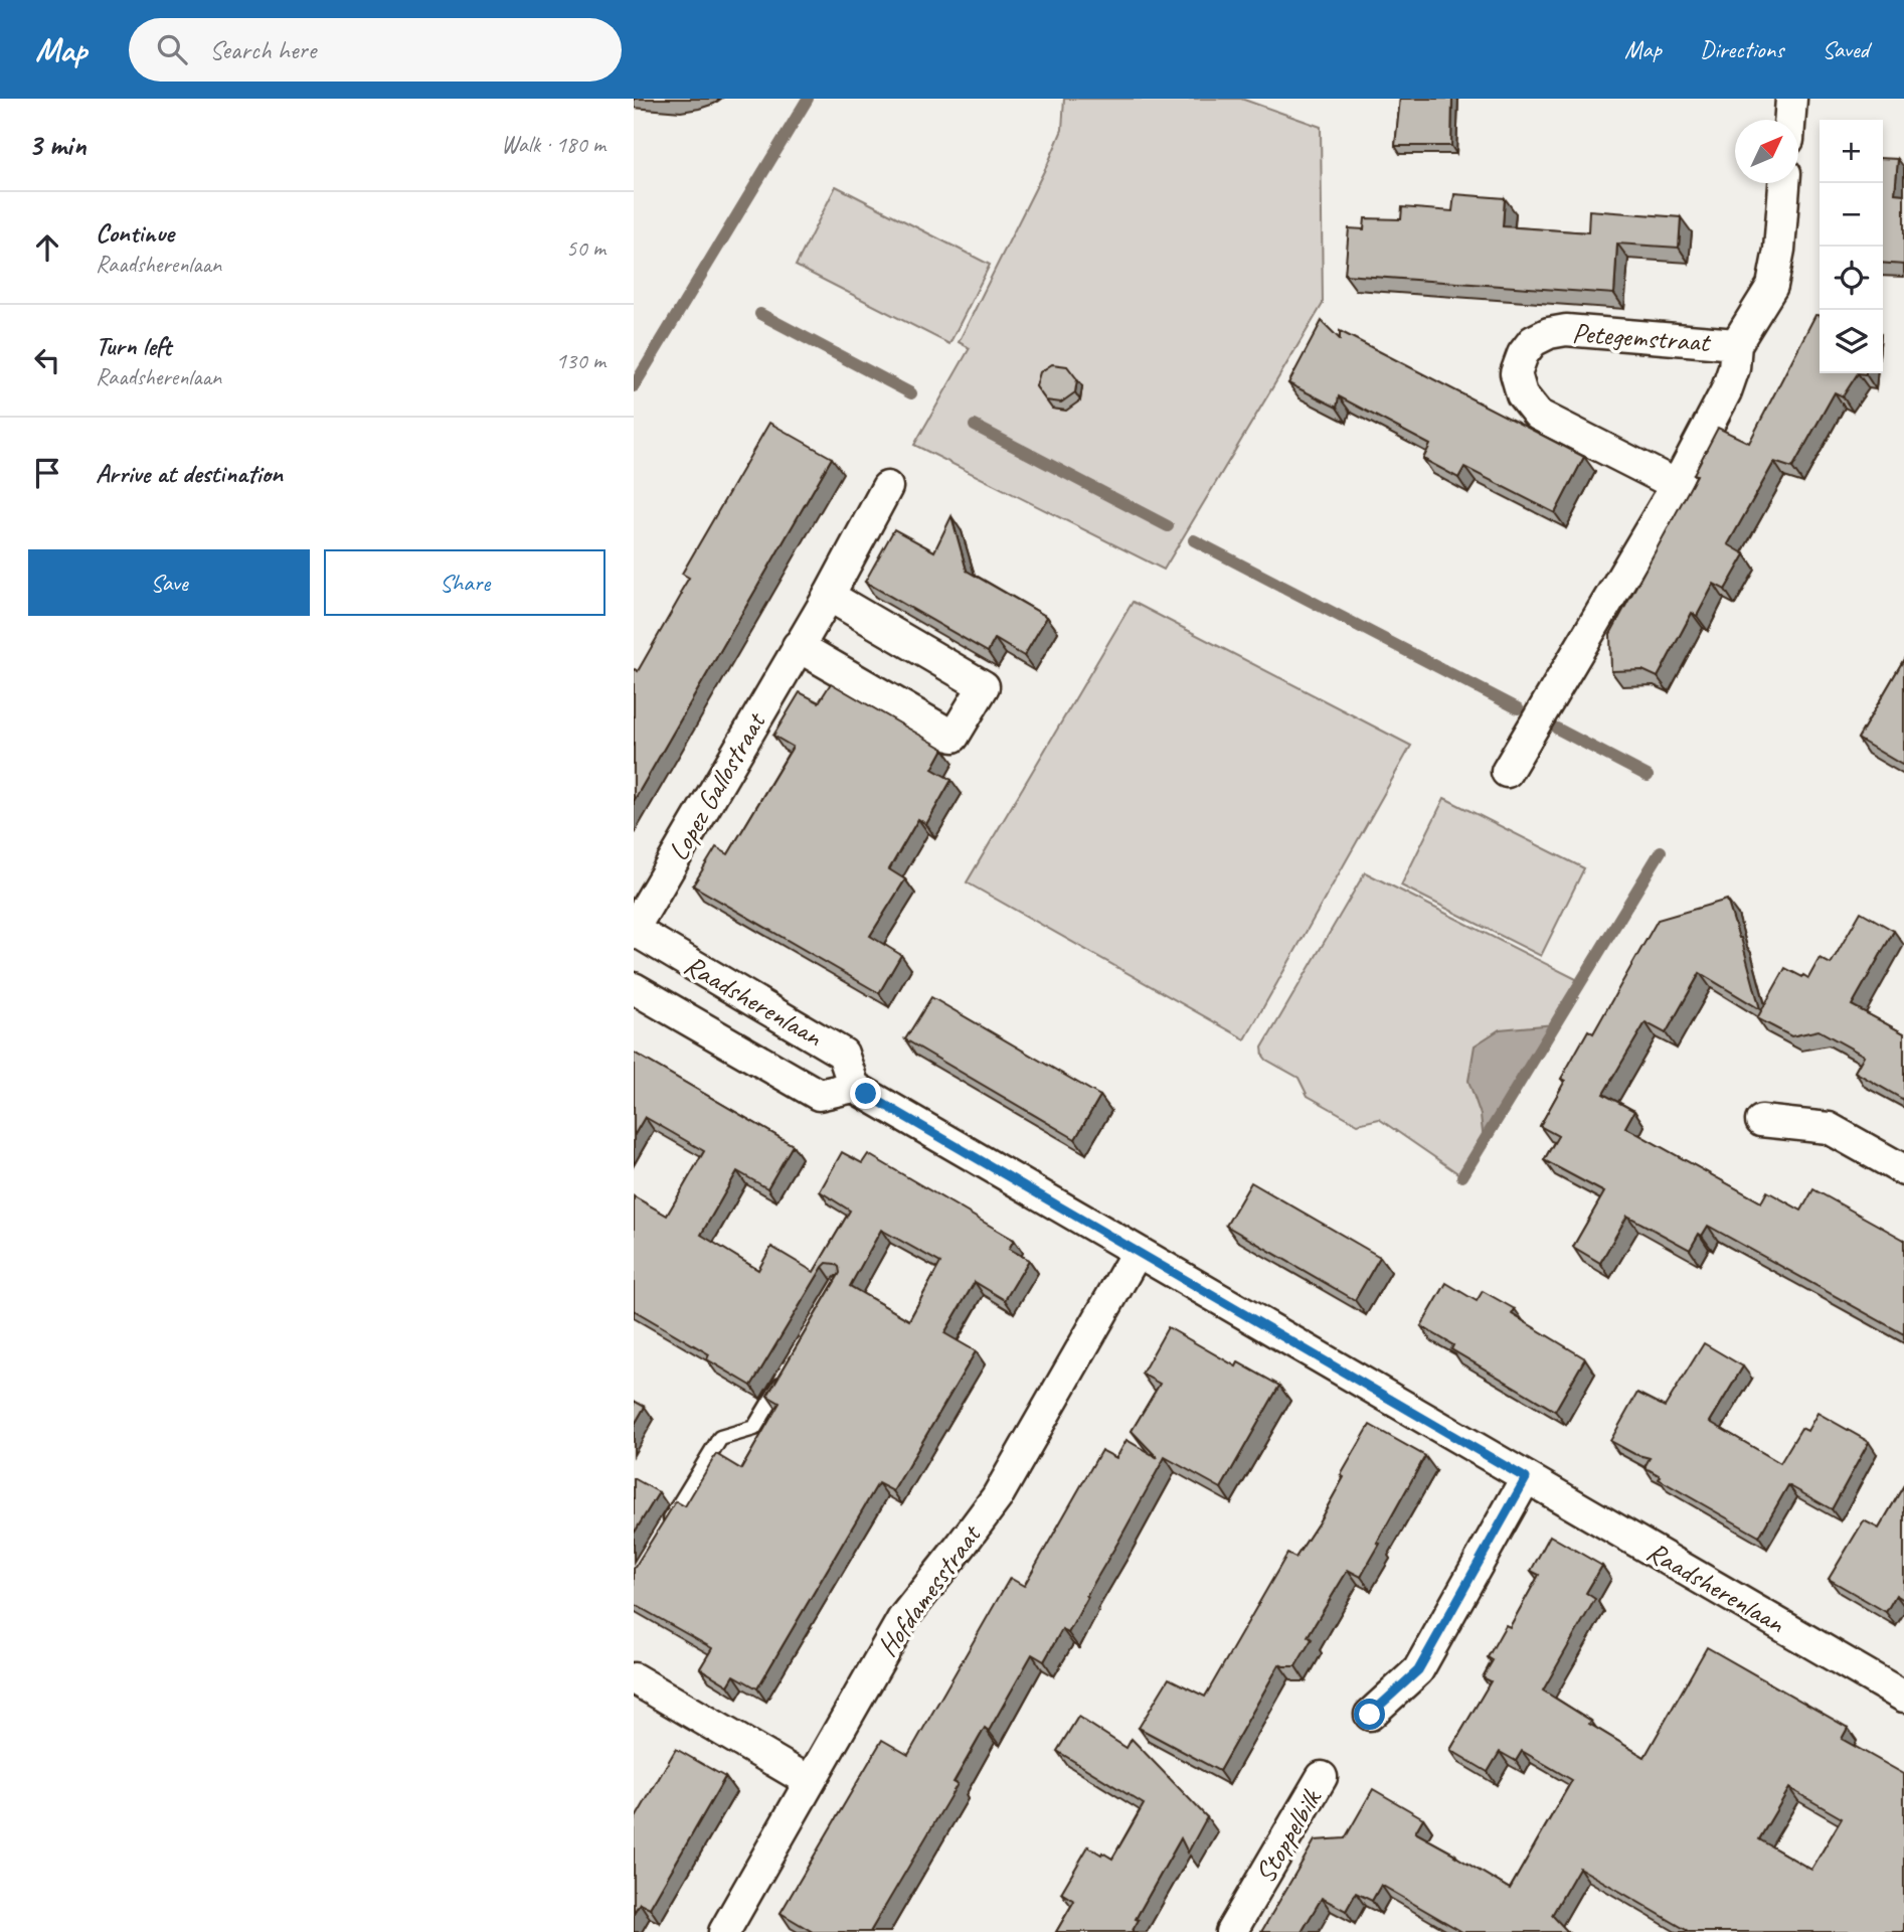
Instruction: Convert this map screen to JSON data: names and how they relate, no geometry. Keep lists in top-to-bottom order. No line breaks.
{"streets":{"street":["Petegemstraat","Lopez Gallostraat","Raadsherenlaan","Hofdamesstraat","Stoppelbilk"]},"crossings":[["Lopez Gallostraat","Raadsherenlaan"],["Raadsherenlaan","Hofdamesstraat"]],"north":"top right","page":{"header":"Map","search":"Search here","nav":["Map","Directions","Saved"],"heading":["3 min","Walk · 180 m"],"map_buttons":["+","−"],"list":[["Continue","Raadsherenlaan","50 m"],["Turn left","Raadsherenlaan","130 m"],"Arrive at destination"],"buttons":["Save","Share"]}}
